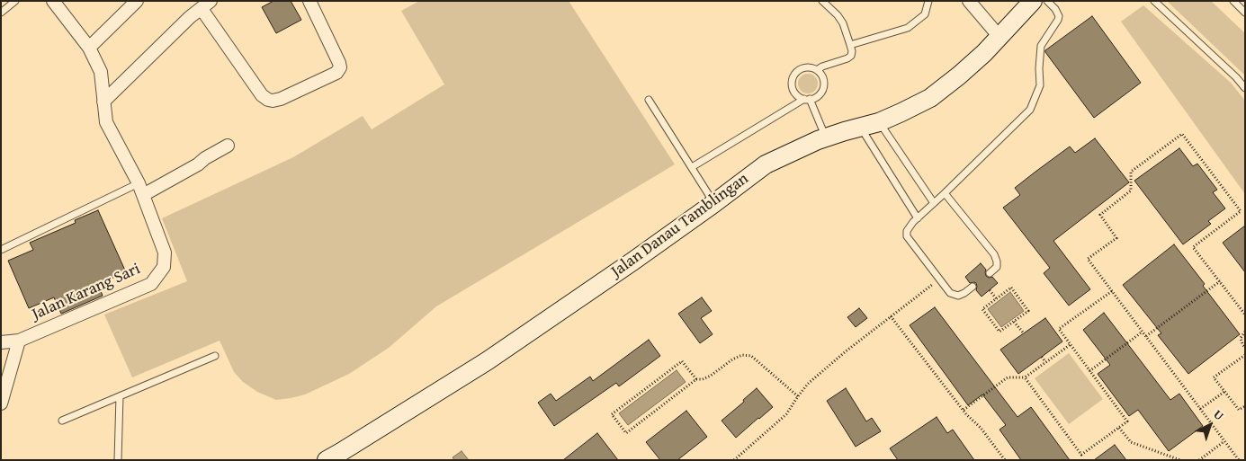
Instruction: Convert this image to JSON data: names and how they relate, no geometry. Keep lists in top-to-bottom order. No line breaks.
{"streets":{"street":["Jalan Danau Tamblingan","Jalan Karang Sari"]},"north":"top right"}
